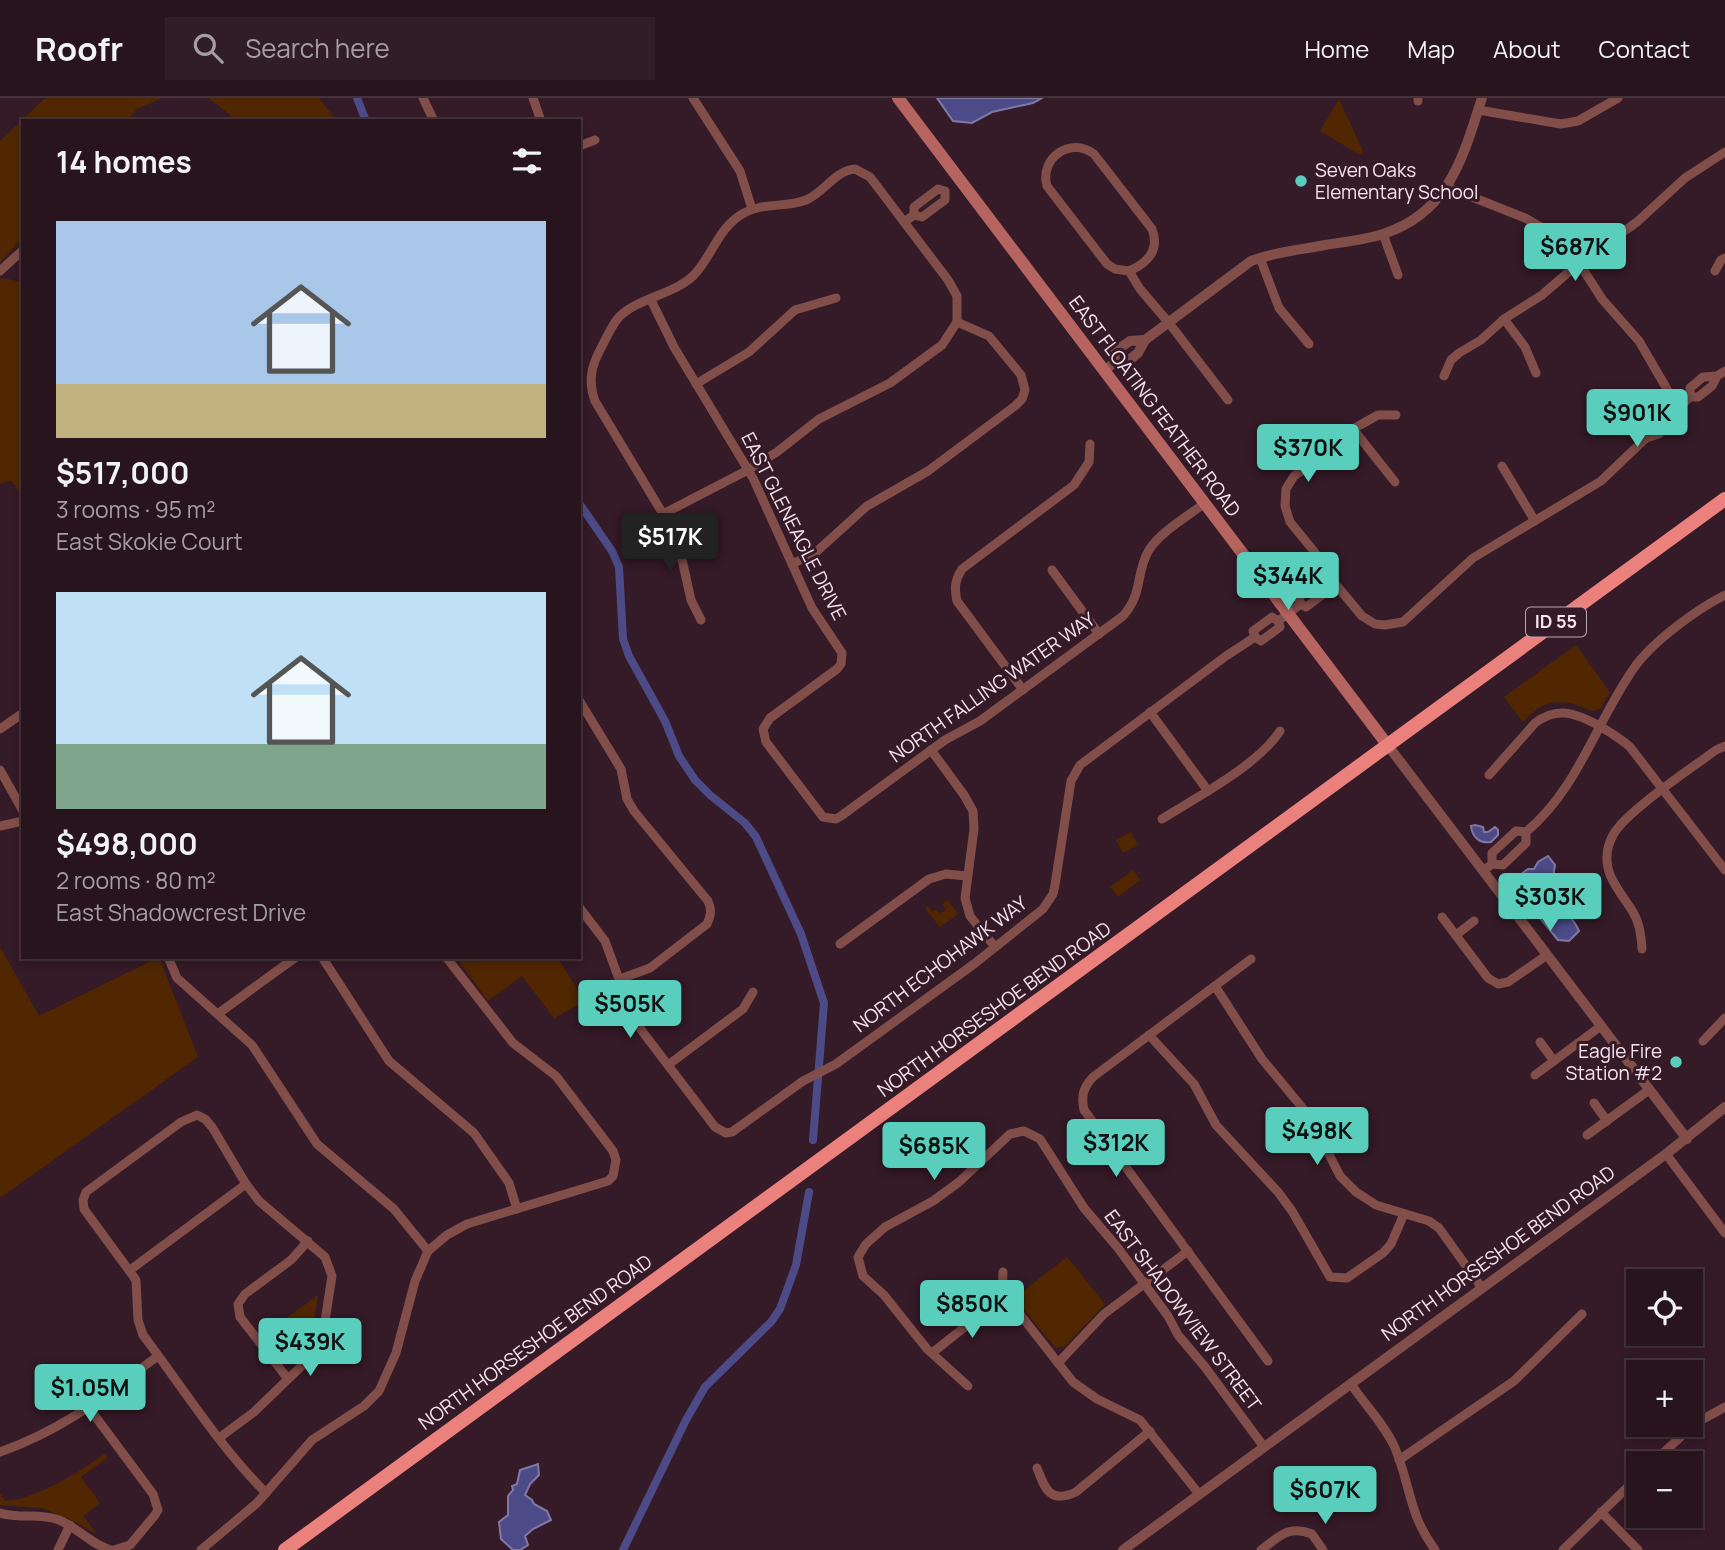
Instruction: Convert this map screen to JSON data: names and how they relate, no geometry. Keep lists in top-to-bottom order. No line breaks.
{"streets":{"highway":["ID 55","NORTH HORSESHOE BEND ROAD"],"main road":["EAST FLOATING FEATHER ROAD"],"street":["EAST GLENEAGLE DRIVE","NORTH FALLING WATER WAY","NORTH ECHOHAWK WAY","EAST SHADOWVIEW STREET"]},"crossings":[["EAST FLOATING FEATHER ROAD","NORTH FALLING WATER WAY"],["EAST FLOATING FEATHER ROAD","NORTH ECHOHAWK WAY"],["EAST FLOATING FEATHER ROAD","NORTH HORSESHOE BEND ROAD"],["EAST GLENEAGLE DRIVE","NORTH FALLING WATER WAY"],["NORTH HORSESHOE BEND ROAD","EAST SHADOWVIEW STREET"]],"places":["Seven Oaks Elementary School","Eagle Fire Station #2"],"page":{"header":"Roofr","search":"Search here","nav":["Home","Map","About","Contact"],"heading":"14 homes","list":[{"name":"$517,000","note":"3 rooms · 95 m² · East Skokie Court"},{"name":"$498,000","note":"2 rooms · 80 m² · East Shadowcrest Drive"}],"price":["$687K","$901K","$370K","$517K","$344K","$303K","$505K","$498K","$312K","$685K","$850K","$439K","$1.05M","$607K"],"map_buttons":["+","−"]}}
